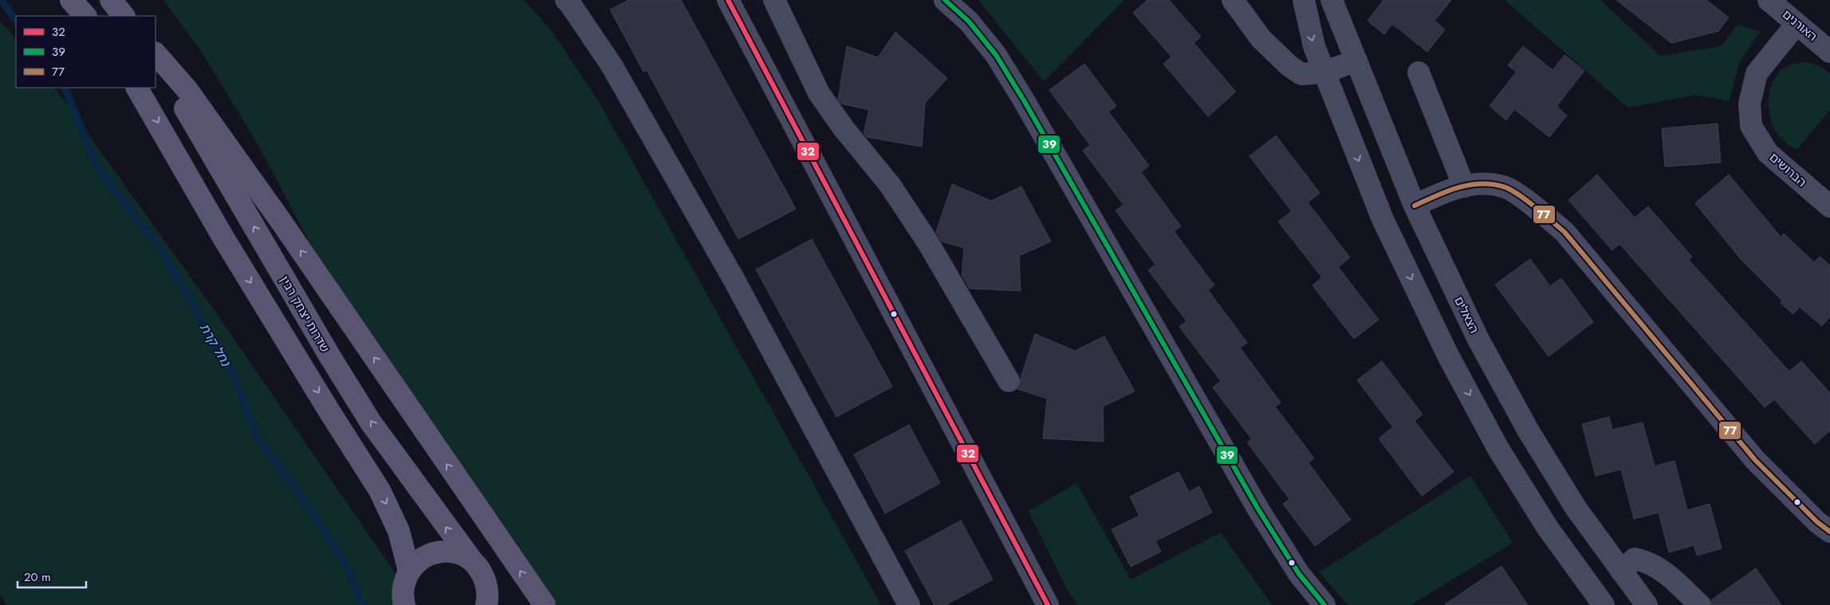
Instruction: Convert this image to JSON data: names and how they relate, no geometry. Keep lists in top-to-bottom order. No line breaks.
{"streets":{"main road":["שדרות יצחק רבין"],"street":["האורנים","הברושים","הצאלים"]},"crossings":[["האורנים","הברושים"]],"water":["נחל קרת"],"lines":["transit line 32","transit line 39","transit line 77"],"legend":["32","39","77"],"scale_bar":"20 m"}
